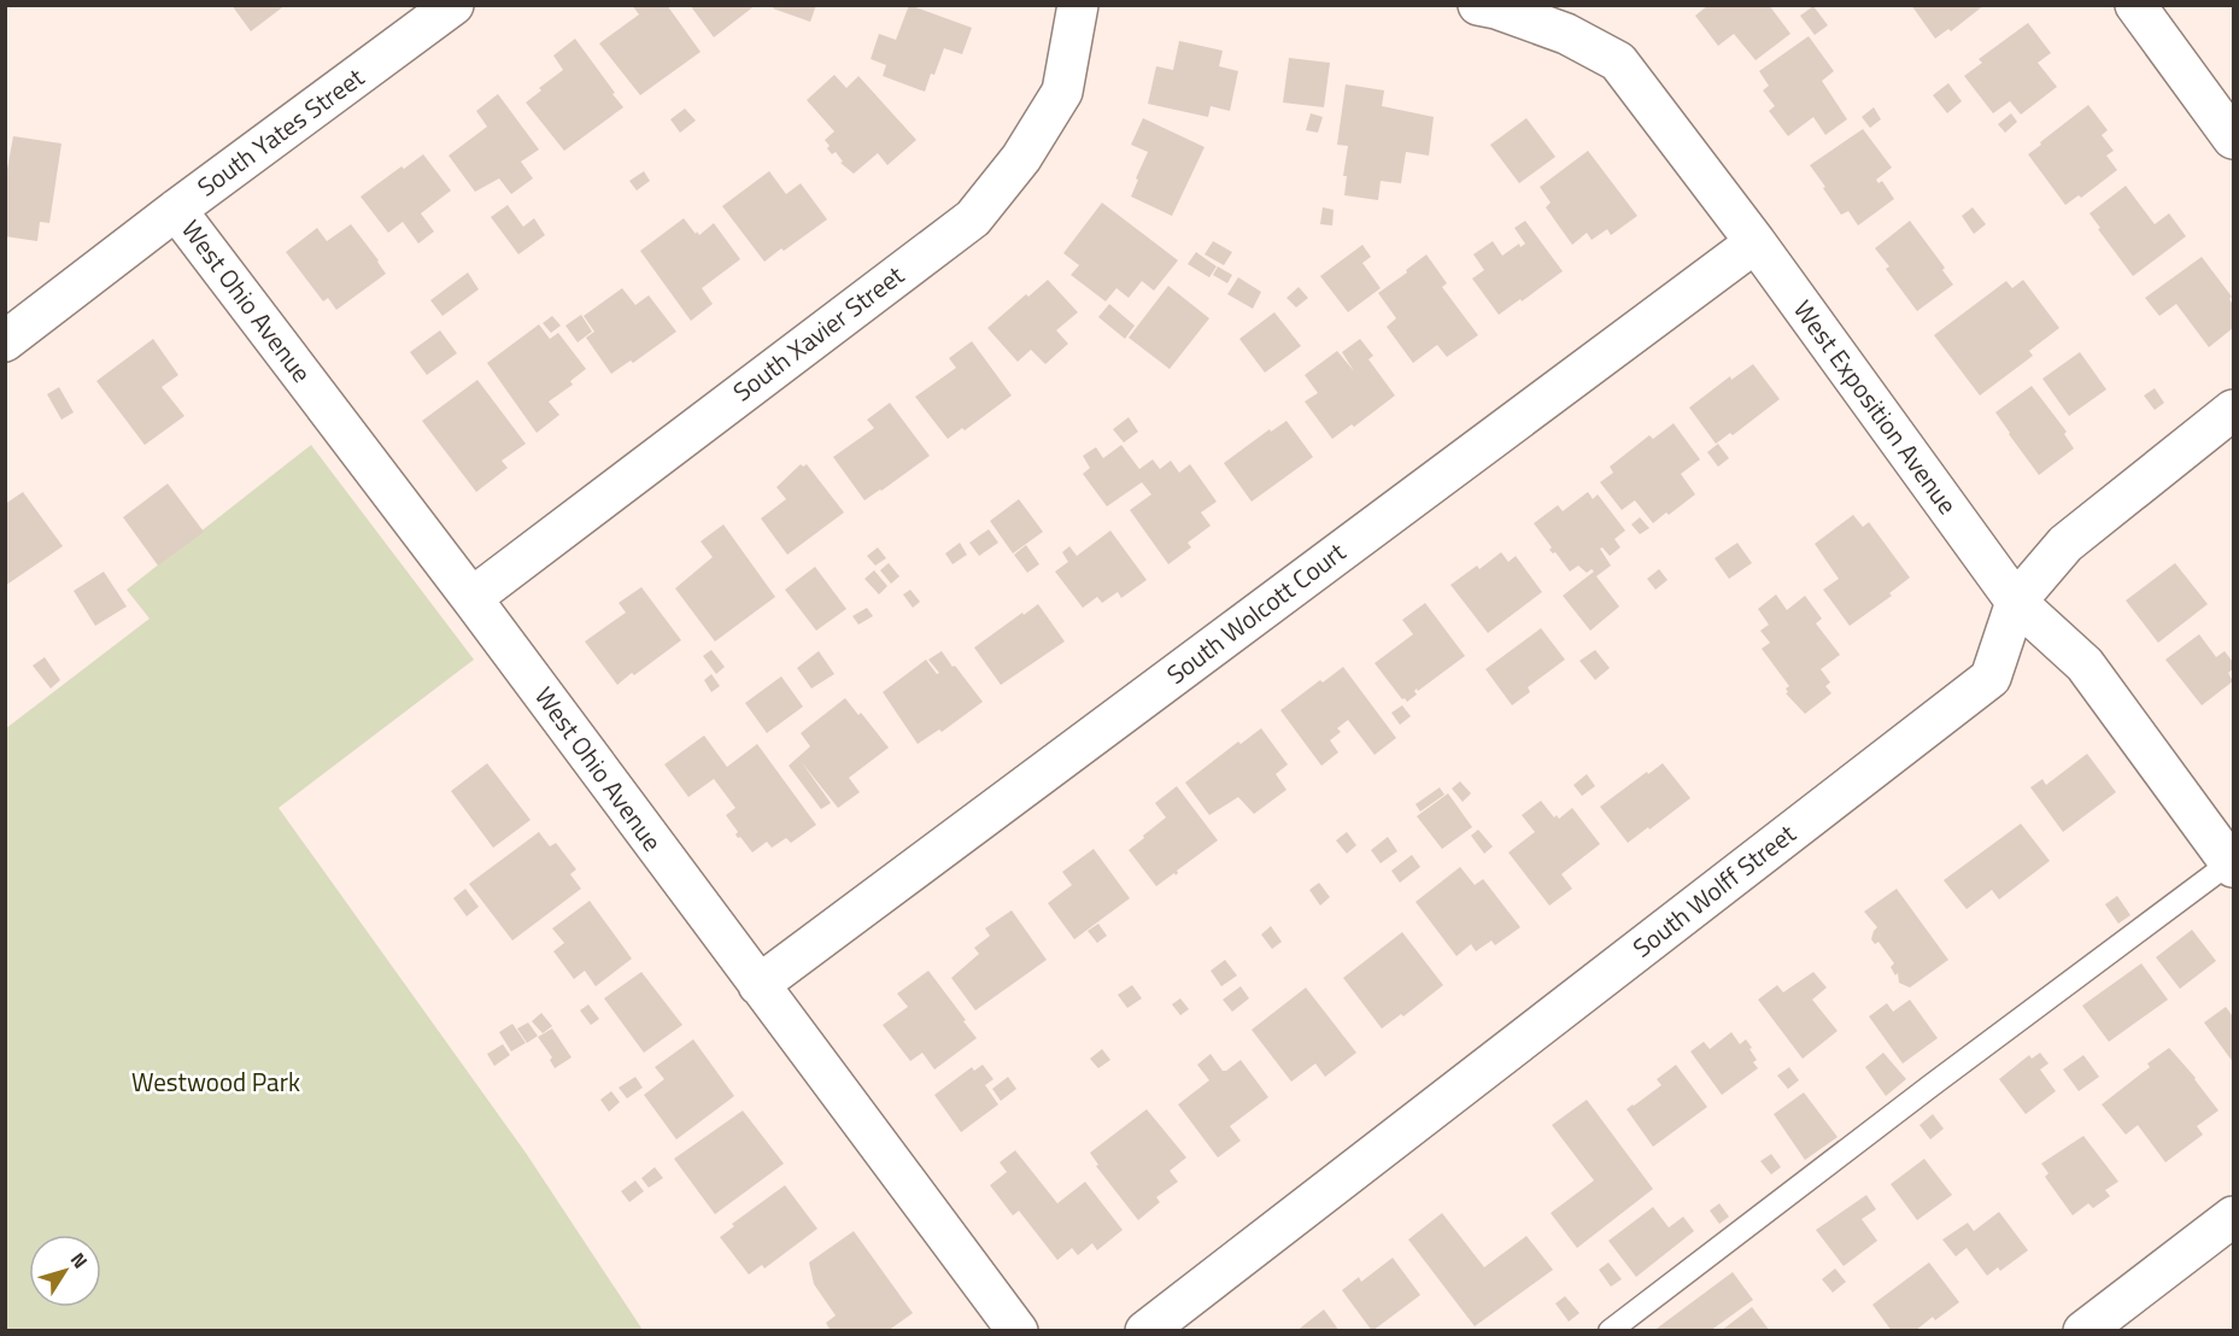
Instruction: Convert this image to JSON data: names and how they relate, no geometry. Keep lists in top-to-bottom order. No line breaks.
{"streets":{"street":["South Yates Street","West Ohio Avenue","South Xavier Street","West Exposition Avenue","South Wolcott Court","South Wolff Street"]},"crossings":[["South Yates Street","West Ohio Avenue"],["West Ohio Avenue","South Xavier Street"],["West Ohio Avenue","South Wolcott Court"],["West Exposition Avenue","South Wolcott Court"],["West Exposition Avenue","South Wolff Street"]],"parks":["Westwood Park"],"north":"top right"}
